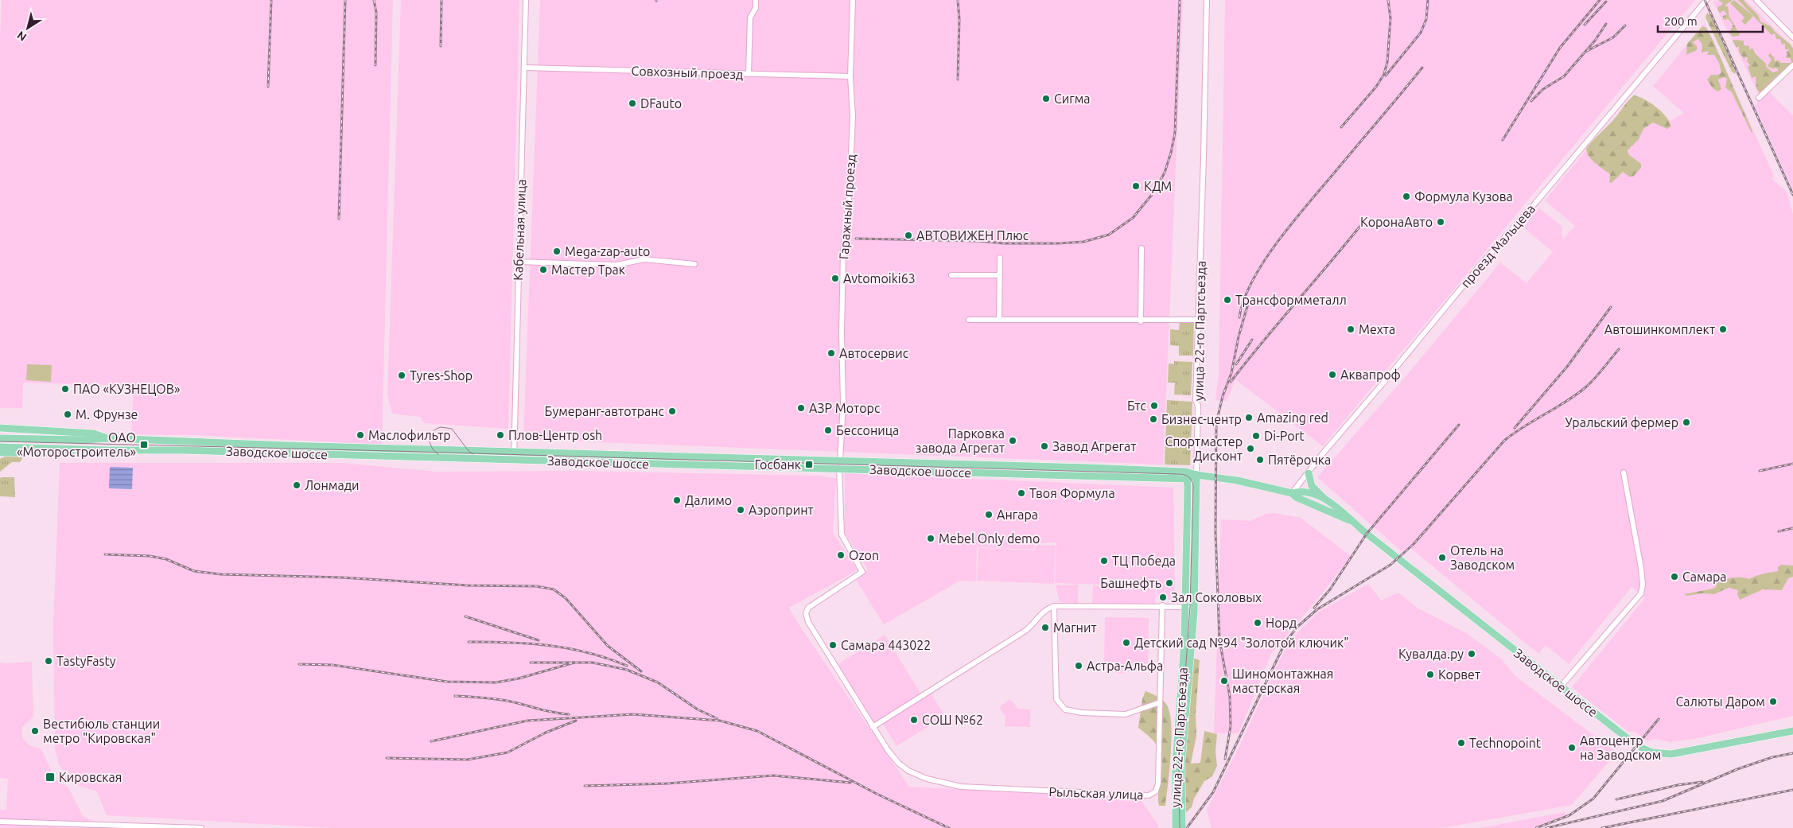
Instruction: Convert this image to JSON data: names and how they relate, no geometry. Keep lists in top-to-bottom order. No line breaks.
{"streets":{"main road":["улица 22-го Партсъезда","Заводское шоссе"],"street":["Совхозный проезд","Гаражный проезд","Кабельная улица","проезд Мальцева","Рыльская улица"]},"crossings":[["Совхозный проезд","Гаражный проезд"],["Совхозный проезд","Кабельная улица"],["Гаражный проезд","Заводское шоссе"],["Гаражный проезд","Рыльская улица"],["Кабельная улица","Заводское шоссе"],["проезд Мальцева","Заводское шоссе"],["улица 22-го Партсъезда","Заводское шоссе"]],"places":{"other":["Сигма","DFauto","КДМ","Формула Кузова","КоронаАвто","АВТОВИЖЕН Плюс","Mega-zap-auto","Мастер Трак","Avtomoiki63","Трансформметалл","Мехта","Автошинкомплект","Автосервис","Аквапроф","Tyres-Shop","ПАО «КУЗНЕЦОВ»","Бтс","АЗР Моторс","Бумеранг-автотранс","М. Фрунзе","Amazing red","Бизнес-центр","Уральский фермер","Бессоница","Маслофильтр","Плов-Центр osh","Di-Port","Парковка завода Агрегат","Завод Агрегат","Спортмастер Дисконт","Пятёрочка","Лонмади","Твоя Формула","Далимо","Аэропринт","Ангара","Mebel Only demo","Ozon","Отель на Заводском","ТЦ Победа","Самара","Башнефть","Зал Соколовых","Норд","Магнит","Детский сад №94 \"Золотой ключик\"","Самара 443022","Кувалда.ру","TastyFasty","Астра-Альфа","Корвет","Шиномонтажная мастерская","Салюты Даром","СОШ №62","Вестибюль станции метро \"Кировская\"","Technopoint","Автоцентр на Заводском"],"transit":["ОАО «Моторостроитель»","Госбанк","Кировская"]},"scale_bar":"200 m","north":"bottom left"}
